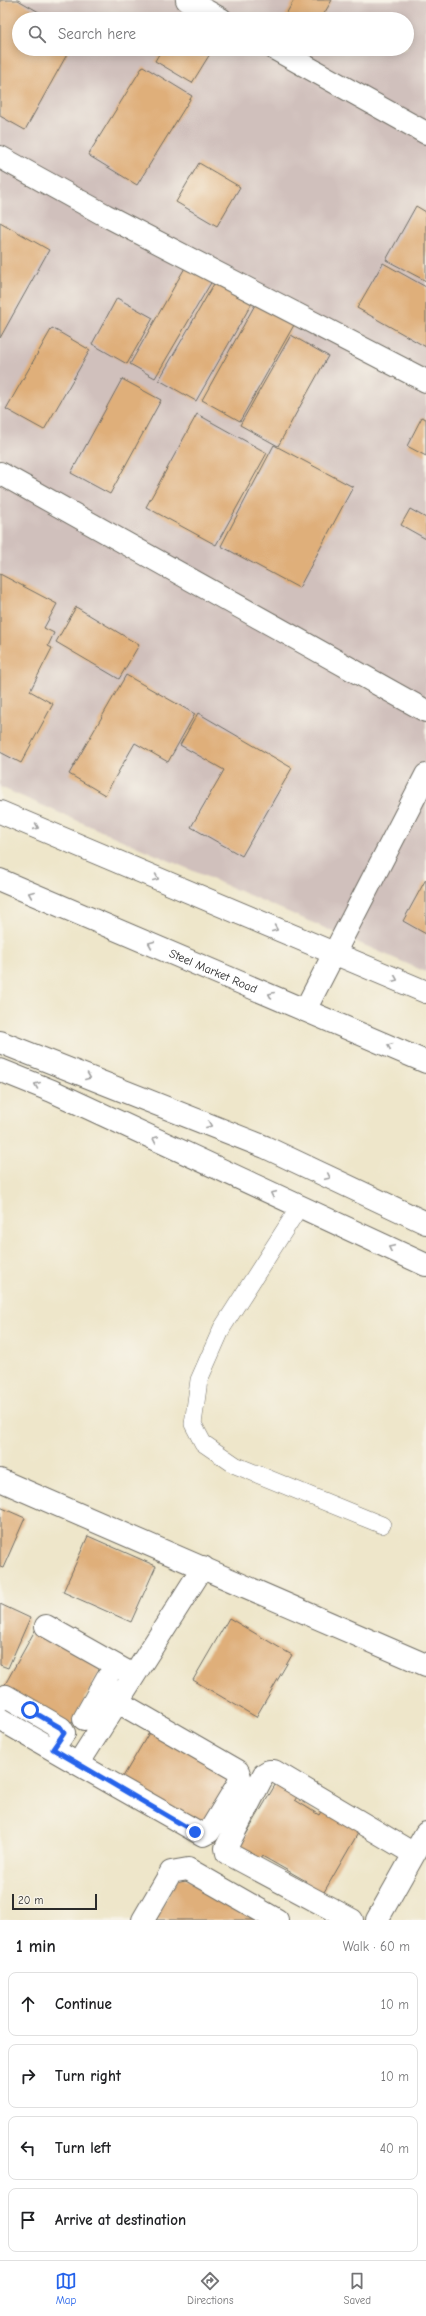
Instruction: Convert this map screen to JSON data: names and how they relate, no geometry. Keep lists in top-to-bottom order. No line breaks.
{"streets":{"main road":["Steel Market Road"]},"scale_bar":"20 m","page":{"search":"Search here","scale":"20 m","heading":["1 min","Walk · 60 m"],"list":[["Continue","10 m"],["Turn right","10 m"],["Turn left","40 m"],"Arrive at destination"],"nav":["Map","Directions","Saved"]}}
